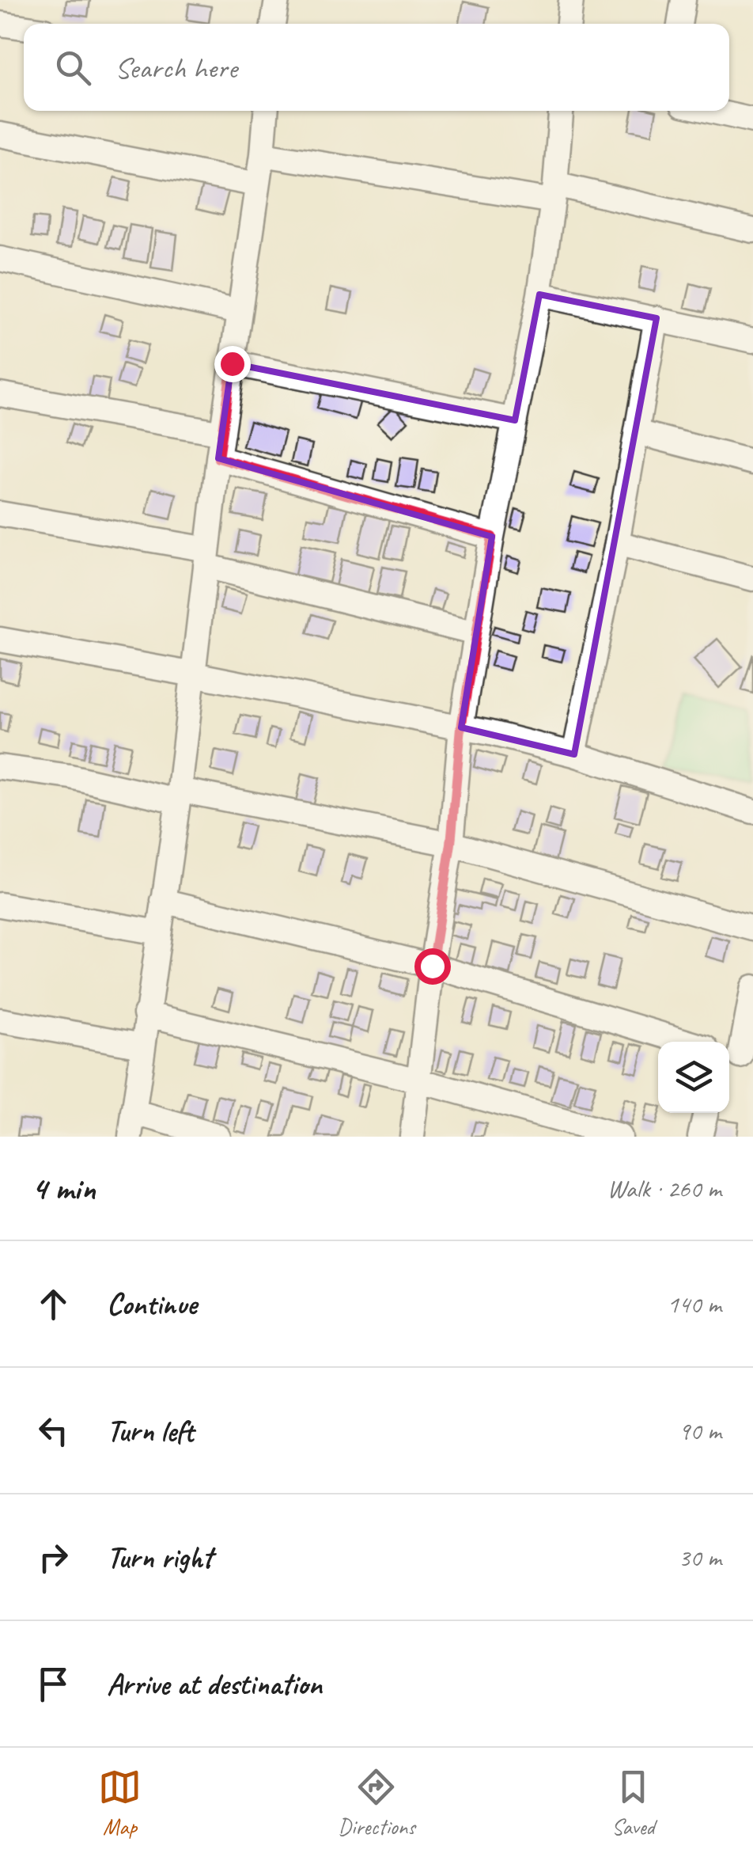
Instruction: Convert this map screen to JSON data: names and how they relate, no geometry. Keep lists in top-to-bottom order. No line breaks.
{"page":{"search":"Search here","heading":["4 min","Walk · 260 m"],"list":[["Continue","140 m"],["Turn left","90 m"],["Turn right","30 m"],"Arrive at destination"],"nav":["Map","Directions","Saved"]}}
